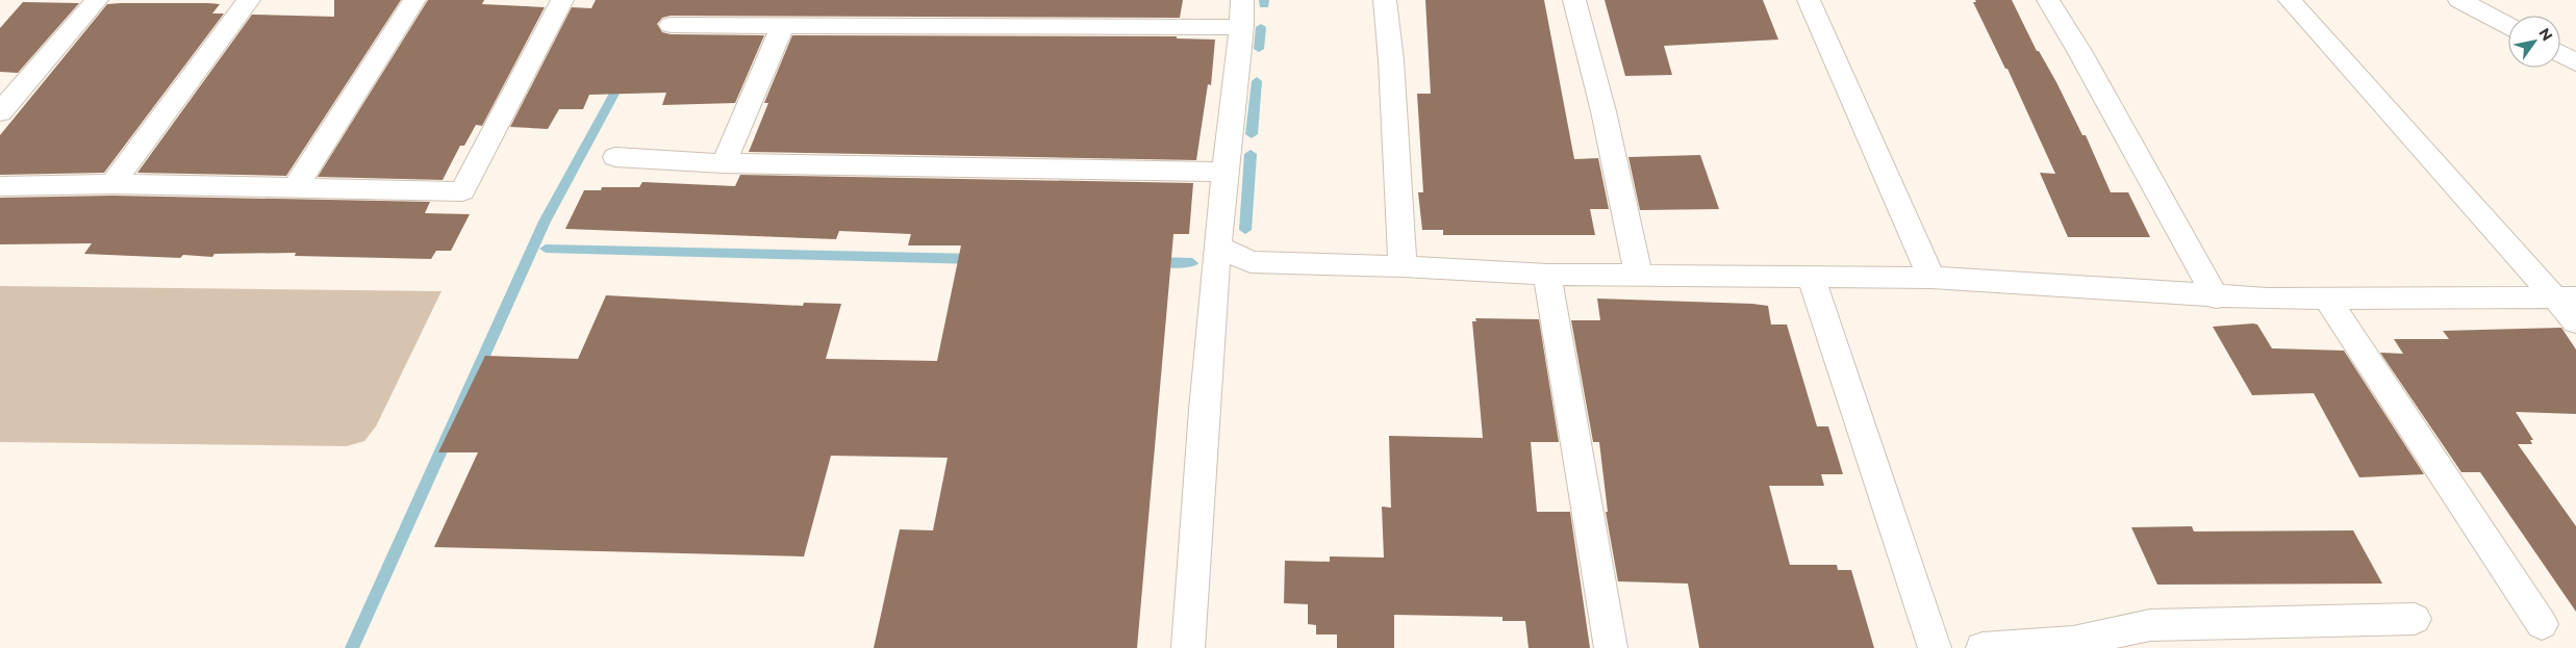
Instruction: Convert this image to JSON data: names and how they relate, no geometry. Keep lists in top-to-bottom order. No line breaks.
{"north":"top right"}
